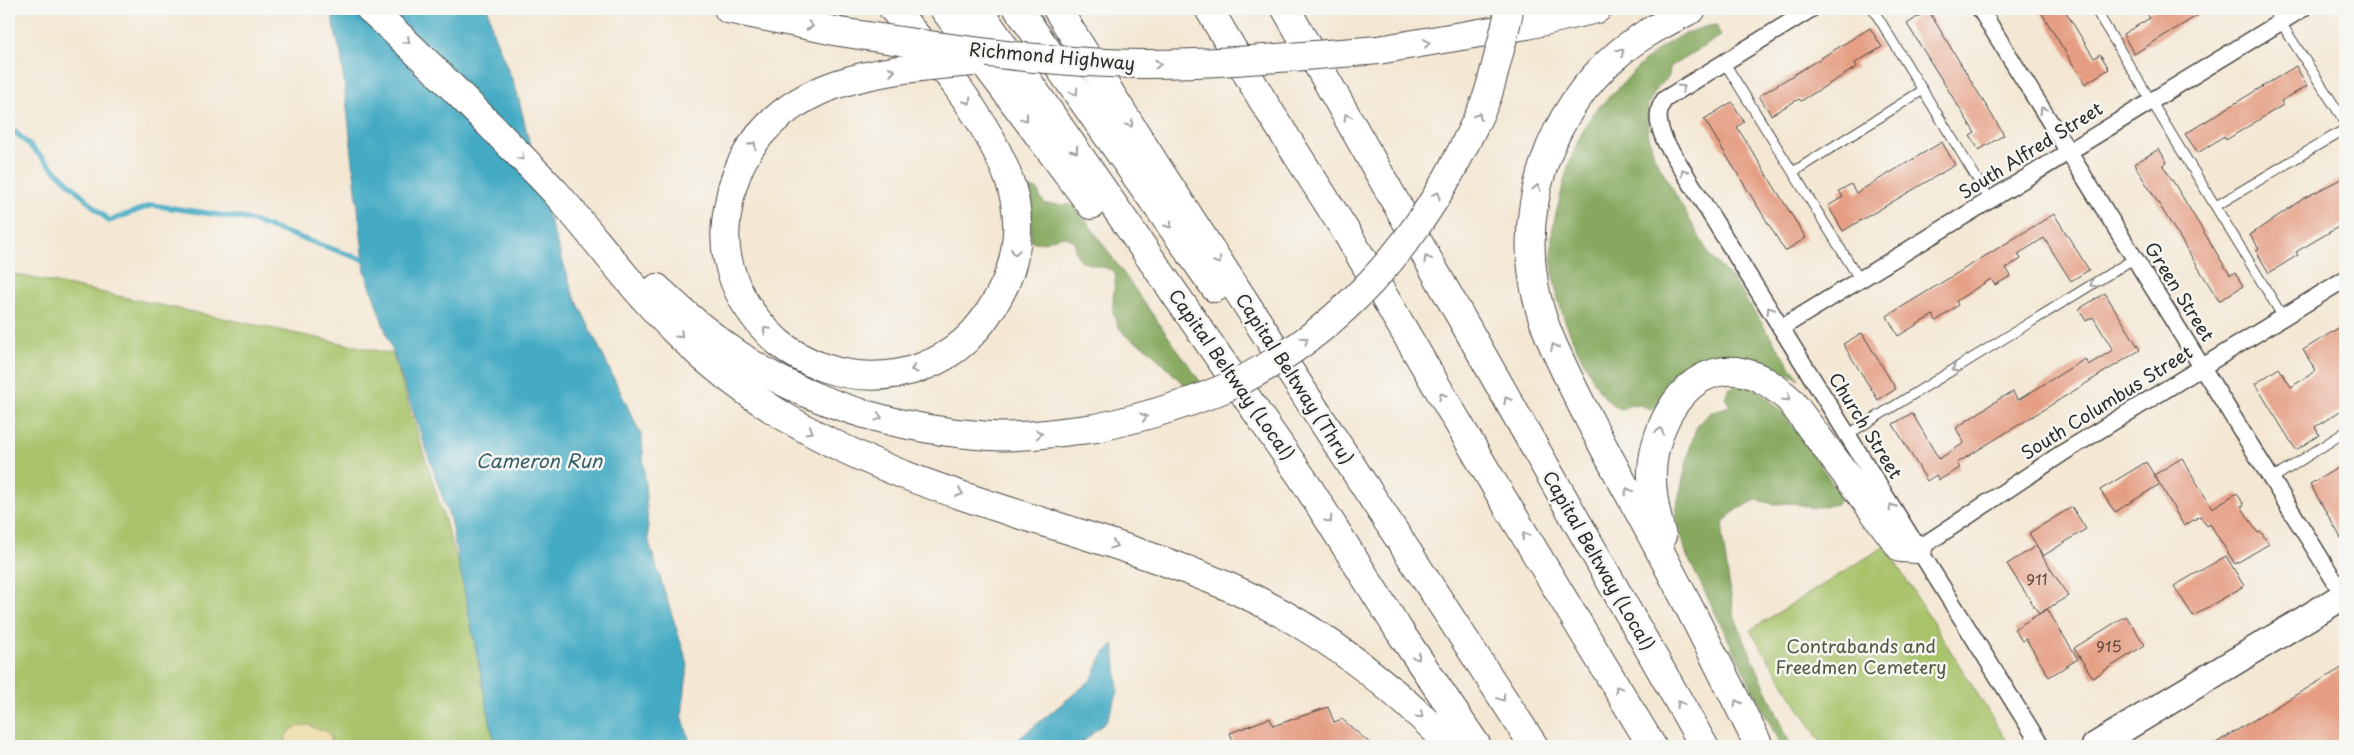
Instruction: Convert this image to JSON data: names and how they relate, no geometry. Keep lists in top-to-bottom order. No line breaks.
{"streets":{"highway":["Richmond Highway","Capital Beltway (Local)","Capital Beltway (Thru)"],"street":["South Alfred Street","Green Street","South Columbus Street","Church Street"]},"crossings":[["South Alfred Street","Green Street"],["South Alfred Street","Church Street"],["Green Street","South Columbus Street"],["South Columbus Street","Church Street"]],"one_way":["Richmond Highway","Church Street"],"water":["Cameron Run"],"parks":["Contrabands and Freedmen Cemetery"],"house_numbers":["911","915"]}
